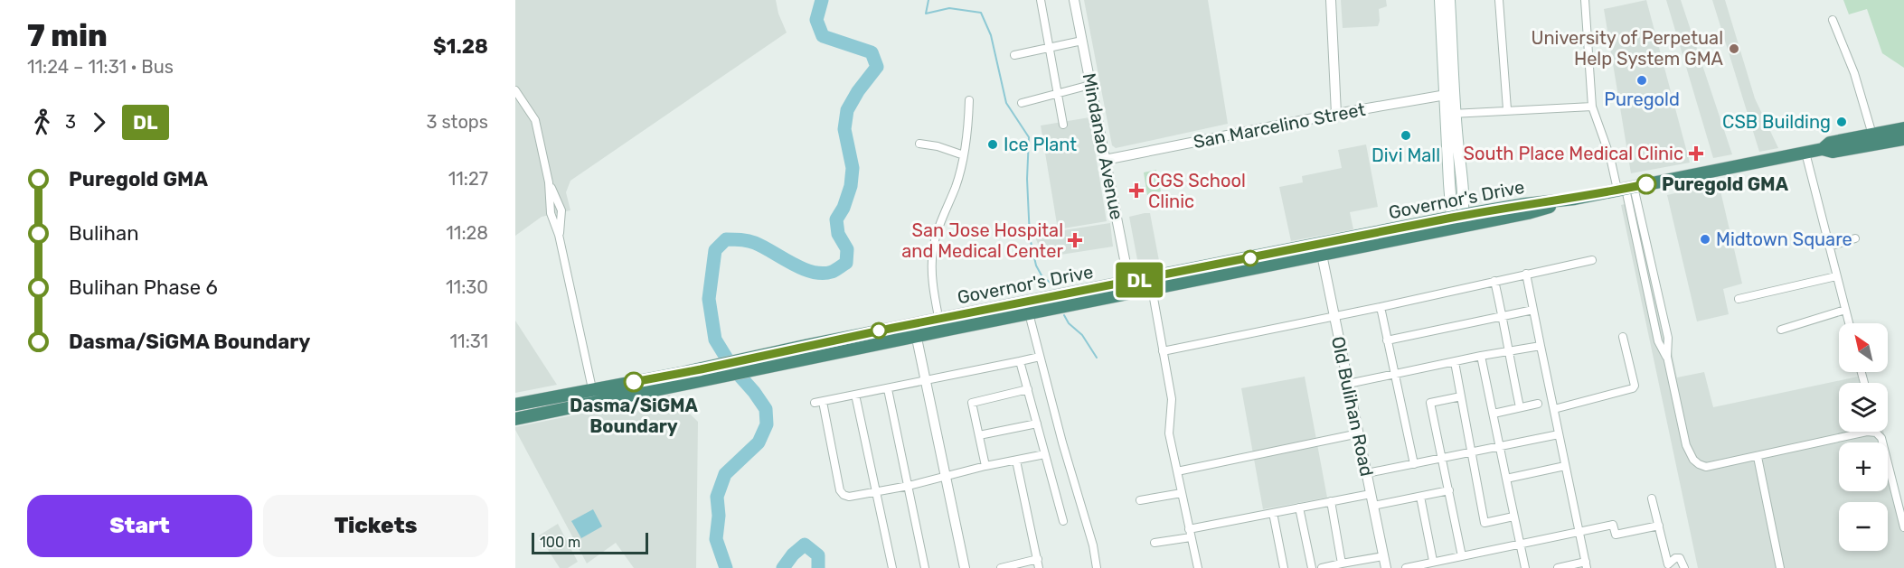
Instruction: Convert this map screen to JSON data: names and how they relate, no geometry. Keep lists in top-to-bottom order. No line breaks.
{"streets":{"highway":["Governor's Drive"],"street":["San Marcelino Street","Mindanao Avenue","Old Bulihan Road"]},"crossings":[["San Marcelino Street","Mindanao Avenue"],["Mindanao Avenue","Governor's Drive"],["Governor's Drive","Old Bulihan Road"]],"places":{"other":["University of Perpetual Help System GMA","Puregold","CSB Building","Divi Mall","Ice Plant","Puregold GMA","Midtown Square","Dasma/SiGMA Boundary"],"health":["South Place Medical Clinic","CGS School Clinic","San Jose Hospital and Medical Center"]},"lines":["bus line DL"],"scale_bar":"100 m","north":"top left","page":{"heading":["7 min","11:24 – 11:31 · Bus","$1.28"],"on_map":"DL","legs":["3","DL","3 stops"],"list":[{"name":"Puregold GMA","value":"11:27"},{"name":"Bulihan","value":"11:28"},{"name":"Bulihan Phase 6","value":"11:30"},{"name":"Dasma/SiGMA Boundary","value":"11:31"}],"map_buttons":["+","−"],"buttons":["Start","Tickets"],"scale":"100 m"}}
